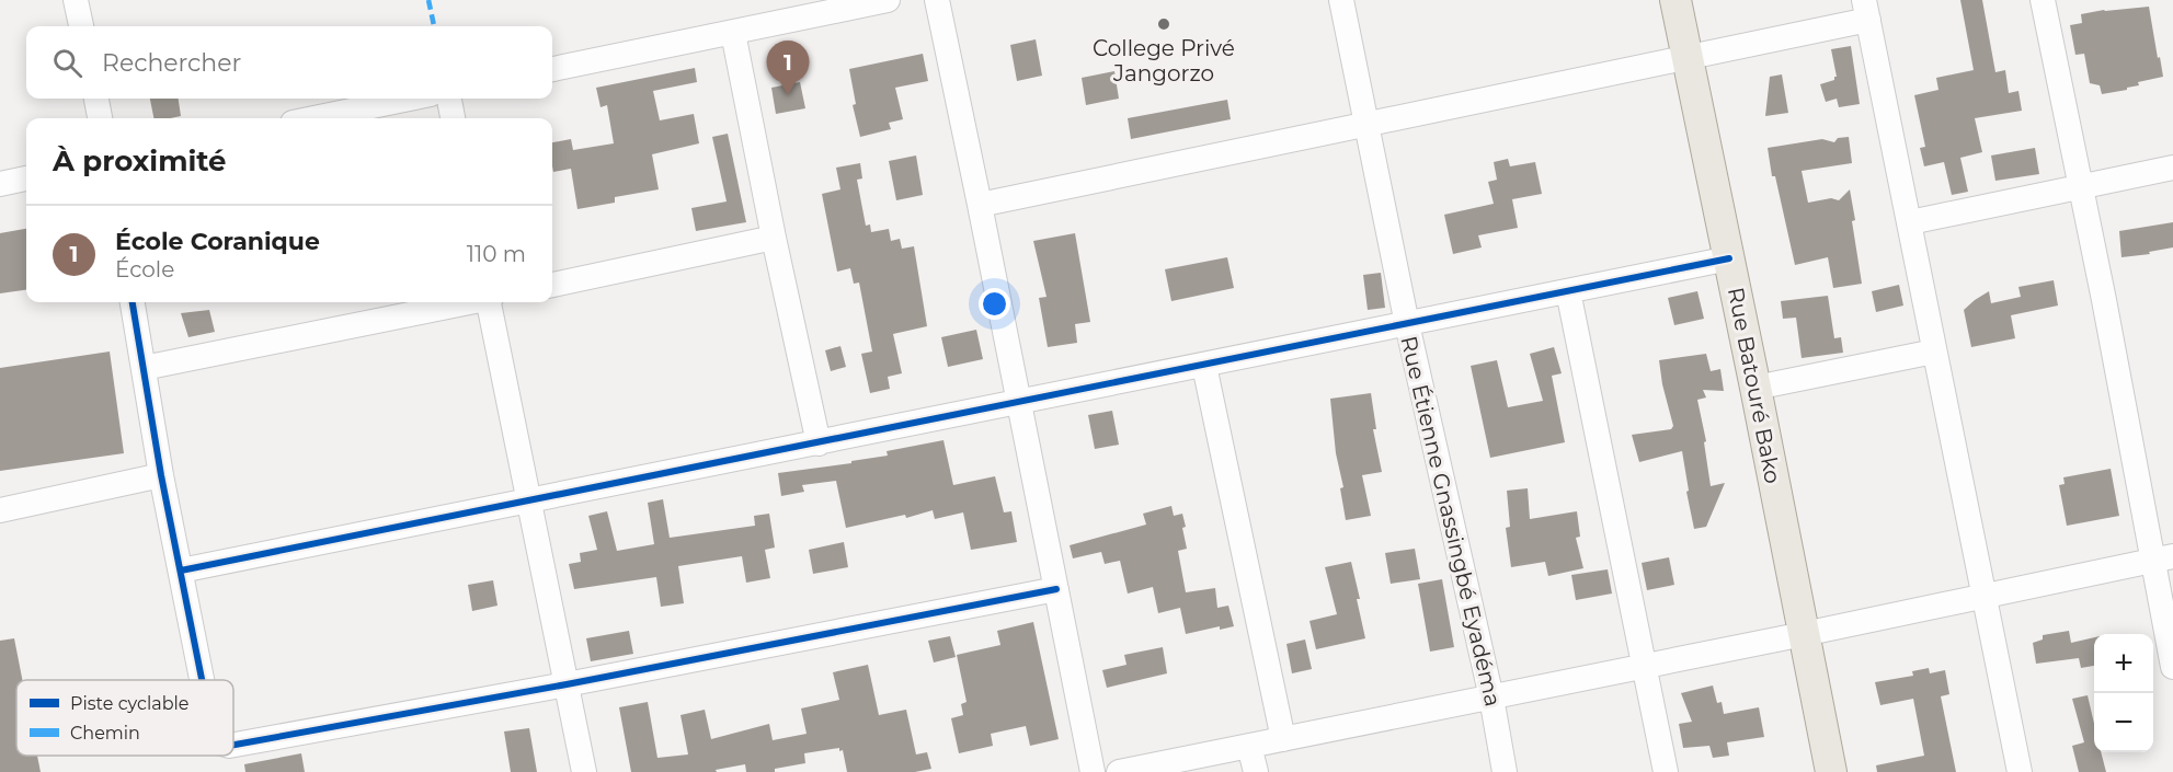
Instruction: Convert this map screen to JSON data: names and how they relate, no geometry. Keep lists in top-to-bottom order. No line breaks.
{"streets":{"main road":["Rue Batouré Bako"],"street":["Rue Étienne Gnassingbé Eyadéma"]},"places":["College Privé Jangorzo"],"legend":["Piste cyclable","Chemin"],"page":{"search":"Rechercher","pins":"1","heading":"À proximité","list":[{"mark":"1","name":"École Coranique","note":"École","value":"110 m"}],"map_buttons":["+","−"]}}
